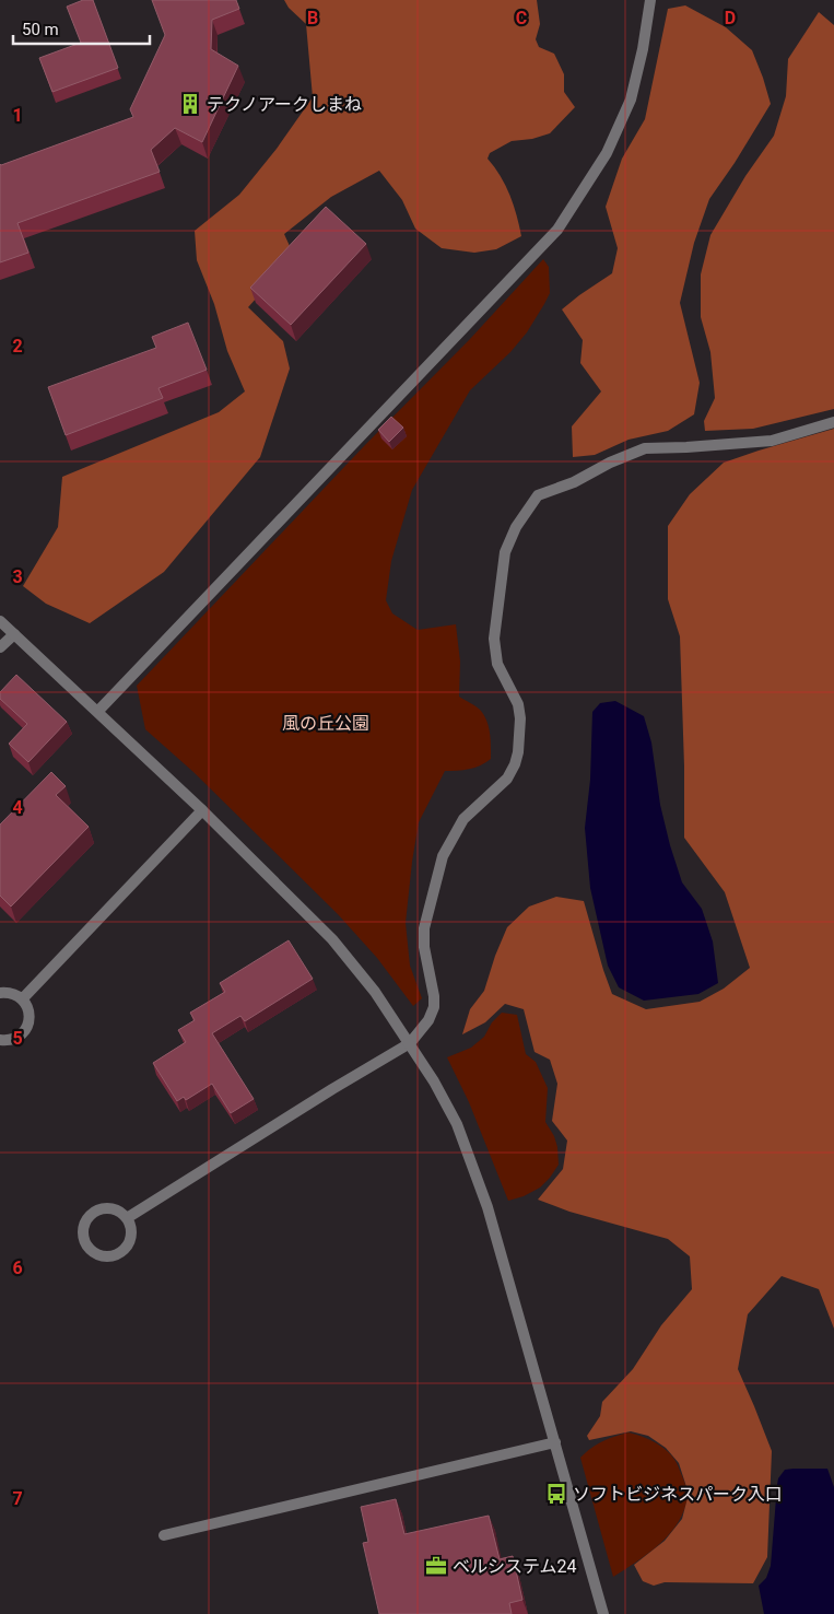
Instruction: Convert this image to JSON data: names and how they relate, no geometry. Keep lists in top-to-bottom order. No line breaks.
{"parks":["風の丘公園"],"places":{"building":["テクノアークしまね"],"bus stop":["ソフトビジネスパーク入口"],"office":["ベルシステム24"]},"scale_bar":"50 m","grid":{"columns":["B","C","D"],"rows":["1","2","3","4","5","6","7"]}}
